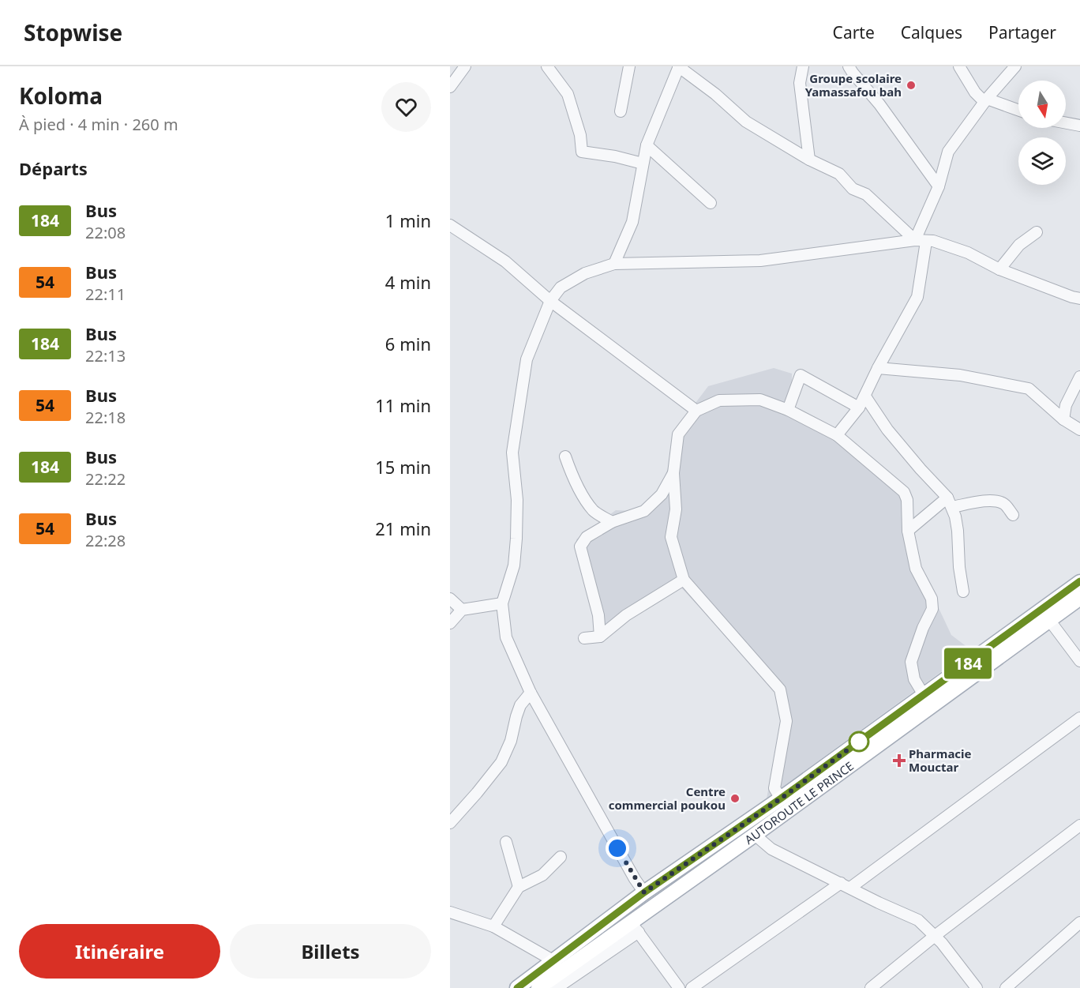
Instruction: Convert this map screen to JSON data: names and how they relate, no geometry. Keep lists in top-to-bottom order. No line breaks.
{"streets":{"main road":["AUTOROUTE LE PRINCE"]},"places":{"other":["Groupe scolaire Yamassafou bah","Centre commercial poukou"],"health":["Pharmacie Mouctar"]},"lines":["bus line 184"],"north":"bottom","page":{"header":"Stopwise","nav":["Carte","Calques","Partager"],"heading":[["Koloma","À pied · 4 min · 260 m"],"Départs"],"on_map":"184","list":[{"mark":"184","name":"Bus","note":"22:08","value":"1 min"},{"mark":"54","name":"Bus","note":"22:11","value":"4 min"},{"mark":"184","name":"Bus","note":"22:13","value":"6 min"},{"mark":"54","name":"Bus","note":"22:18","value":"11 min"},{"mark":"184","name":"Bus","note":"22:22","value":"15 min"},{"mark":"54","name":"Bus","note":"22:28","value":"21 min"}],"buttons":["Itinéraire","Billets"]}}
